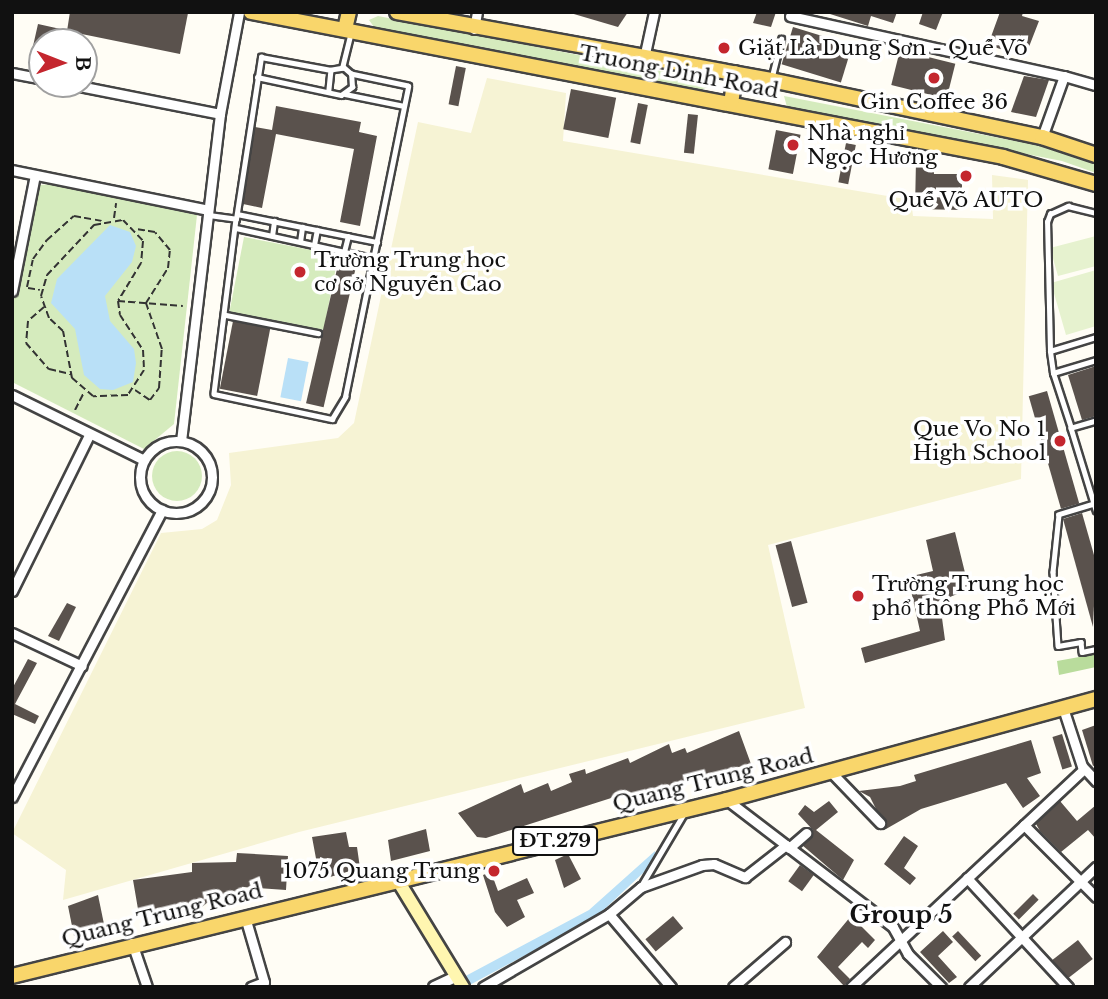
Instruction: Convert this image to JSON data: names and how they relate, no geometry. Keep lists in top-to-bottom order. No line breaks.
{"streets":{"main road":["Truong Dinh Road","Quang Trung Road","ĐT.279"]},"districts":["Group 5"],"places":["Giặt Là Dung Sơn - Quế Võ","Gin Coffee 36","Nhà nghỉ Ngọc Hương","Quế Võ AUTO","Trường Trung học cơ sở Nguyễn Cao","Que Vo No 1 High School","Trường Trung học phổ thông Phố Mới","1075 Quang Trung"],"north":"right"}
